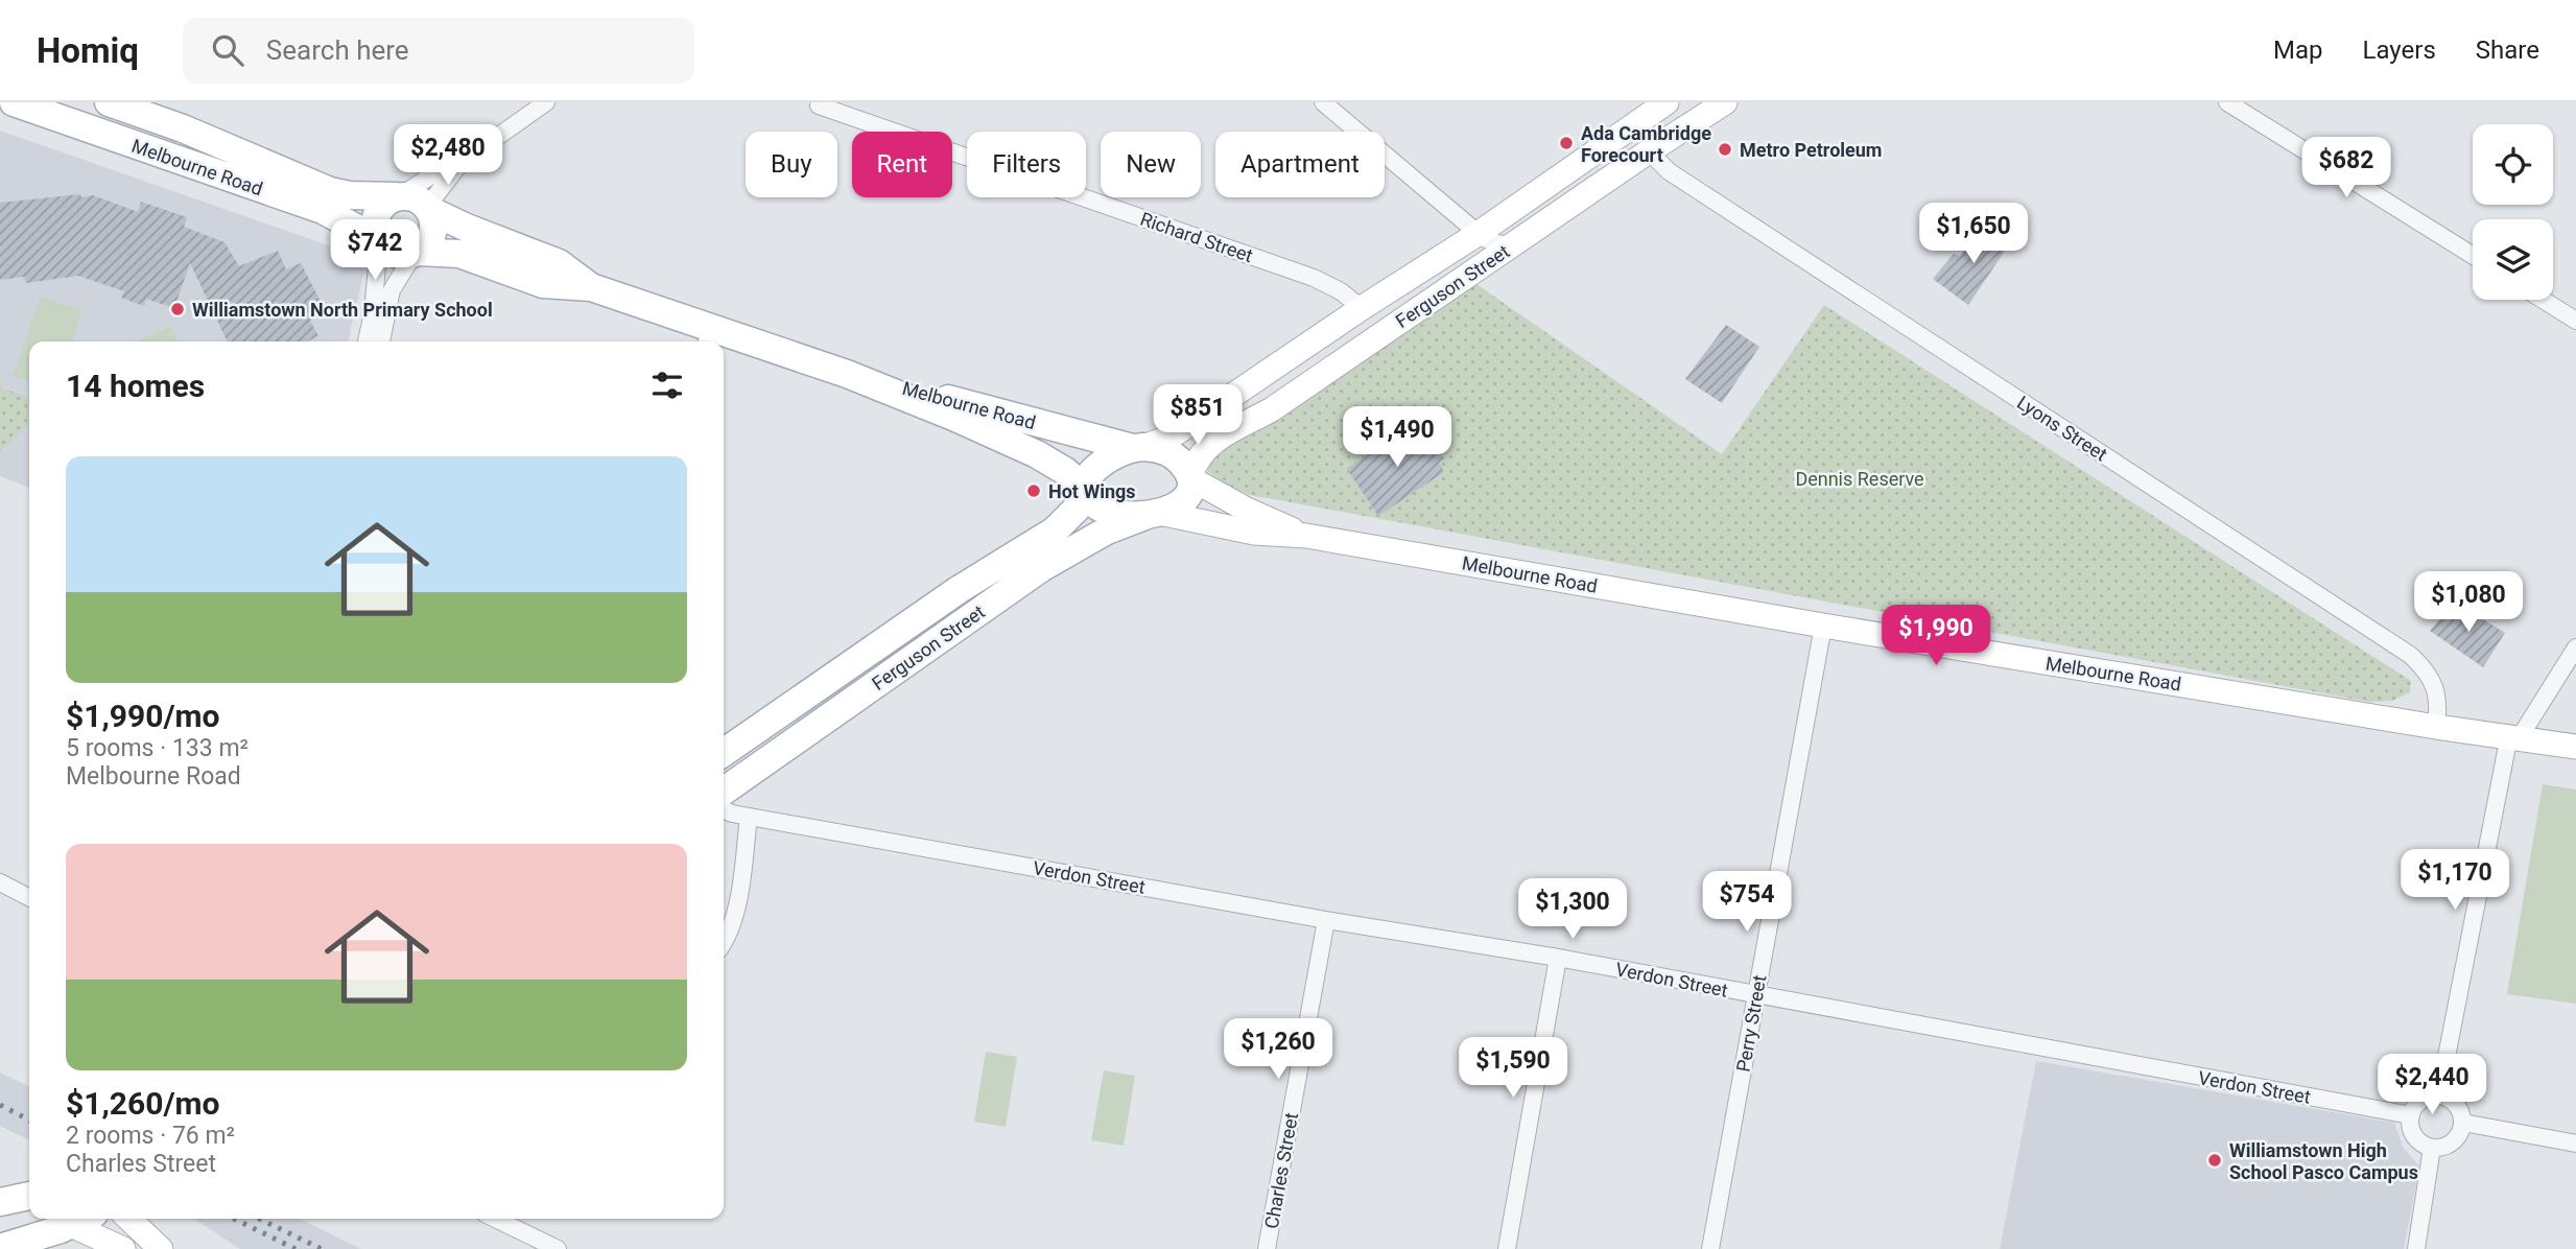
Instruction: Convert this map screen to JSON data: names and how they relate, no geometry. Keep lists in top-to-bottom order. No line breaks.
{"streets":{"main road":["Melbourne Road","Ferguson Street"],"street":["Richard Street","Lyons Street","Verdon Street","Perry Street","Charles Street"]},"crossings":[["Melbourne Road","Ferguson Street"],["Melbourne Road","Lyons Street"],["Melbourne Road","Perry Street"],["Richard Street","Ferguson Street"],["Ferguson Street","Lyons Street"],["Verdon Street","Perry Street"],["Verdon Street","Charles Street"]],"parks":["Dennis Reserve"],"places":["Ada Cambridge Forecourt","Metro Petroleum","Williamstown North Primary School","Hot Wings","Williamstown High School Pasco Campus"],"page":{"header":"Homiq","search":"Search here","nav":["Map","Layers","Share"],"price":["$2,480","$682","$1,650","$742","$851","$1,490","$1,080","$1,990","$1,170","$754","$1,300","$1,260","$1,590","$2,440"],"chip":["Buy","Rent","Filters","New","Apartment"],"heading":"14 homes","list":[{"name":"$1,990/mo","note":"5 rooms · 133 m² · Melbourne Road"},{"name":"$1,260/mo","note":"2 rooms · 76 m² · Charles Street"}]}}
